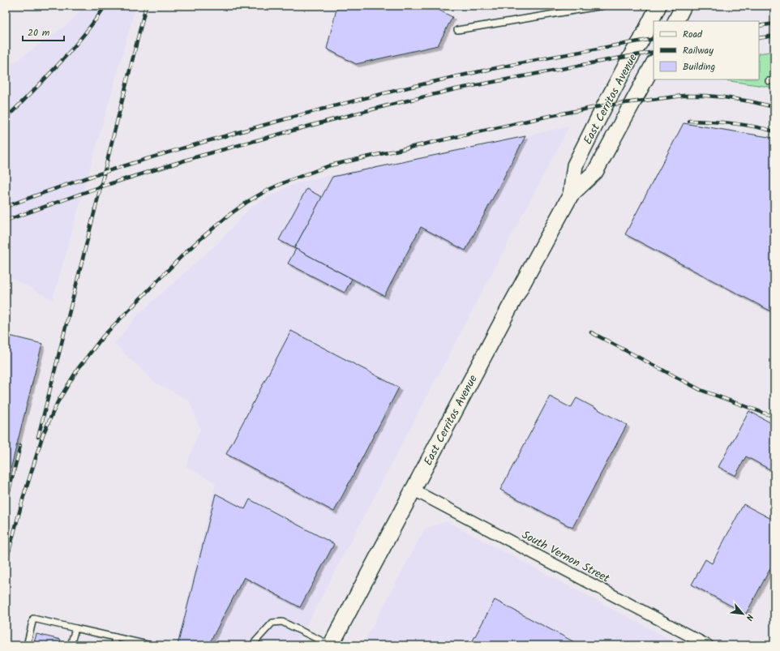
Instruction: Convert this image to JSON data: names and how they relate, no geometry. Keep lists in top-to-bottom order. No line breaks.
{"streets":{"main road":["East Cerritos Avenue"],"street":["South Vernon Street"]},"crossings":[["East Cerritos Avenue","South Vernon Street"]],"legend":["Road","Railway","Building"],"scale_bar":"20 m","north":"bottom right"}
